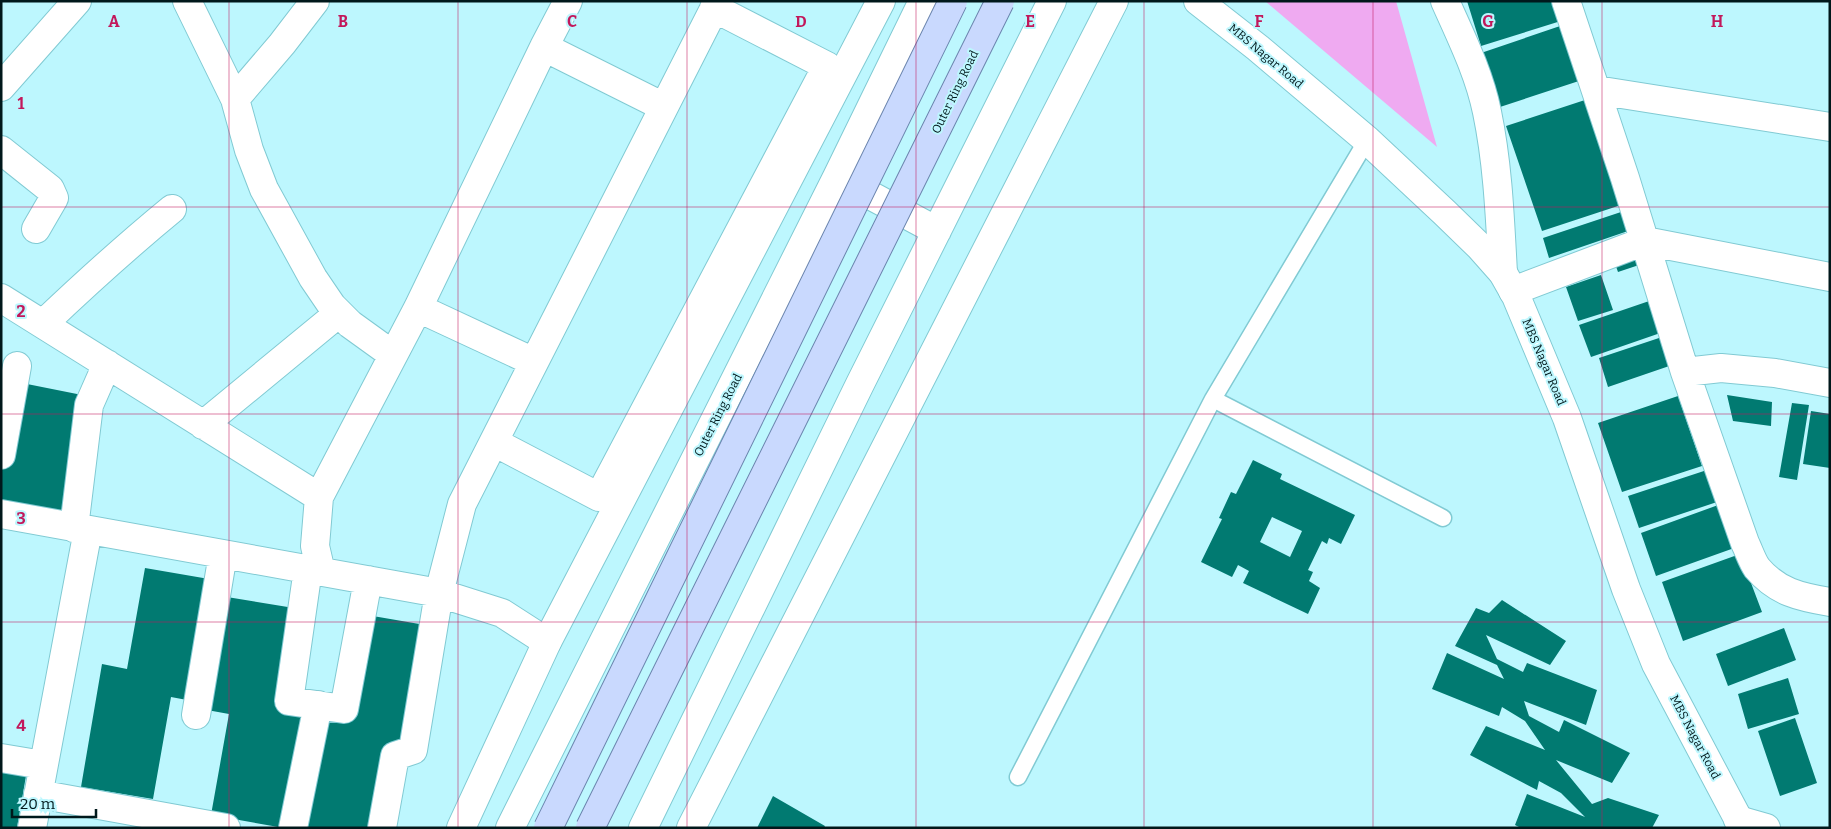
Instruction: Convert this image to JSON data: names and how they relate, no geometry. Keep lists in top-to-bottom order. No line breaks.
{"streets":{"main road":["Outer Ring Road"],"street":["MBS Nagar Road"]},"scale_bar":"20 m","grid":{"columns":["A","B","C","D","E","F","G","H"],"rows":["1","2","3","4"]}}
